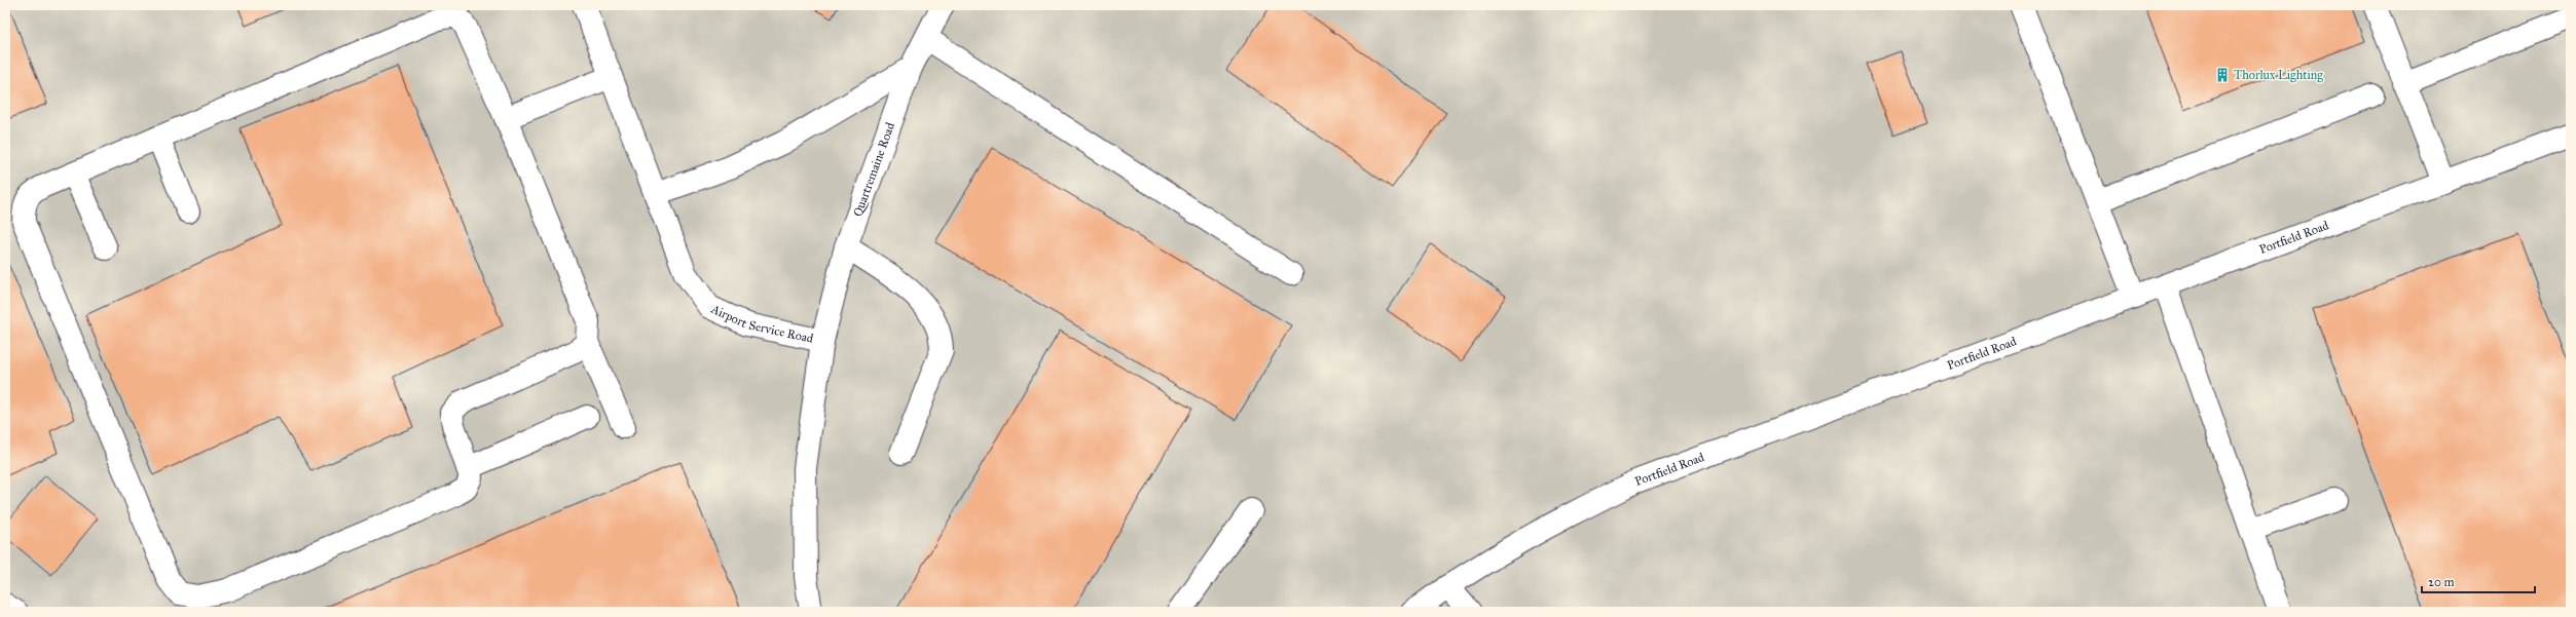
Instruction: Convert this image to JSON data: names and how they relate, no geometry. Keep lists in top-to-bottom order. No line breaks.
{"streets":{"street":["Quartremaine Road","Portfield Road","Airport Service Road"]},"crossings":[["Quartremaine Road","Airport Service Road"]],"places":{"building":["Thorlux Lighting"]},"scale_bar":"20 m"}
